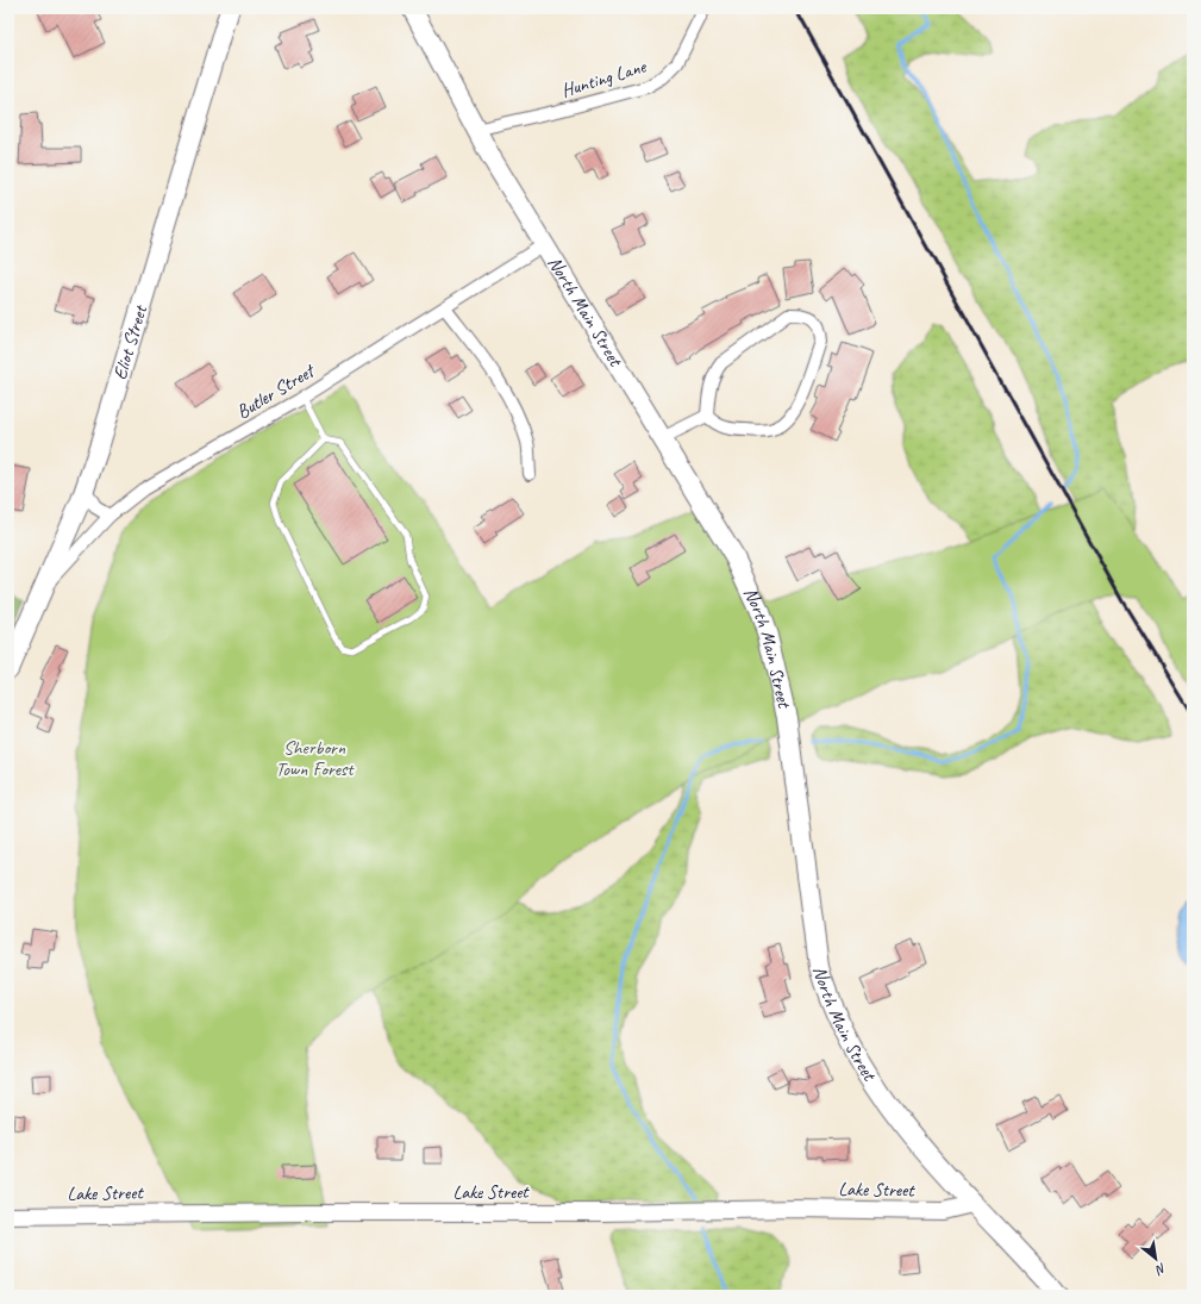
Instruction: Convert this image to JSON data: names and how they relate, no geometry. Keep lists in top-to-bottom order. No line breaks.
{"streets":{"main road":["North Main Street","Eliot Street"],"street":["Hunting Lane","Butler Street","Lake Street"]},"crossings":[["Hunting Lane","North Main Street"],["North Main Street","Butler Street"],["North Main Street","Lake Street"],["Eliot Street","Butler Street"]],"parks":["Sherborn Town Forest"],"north":"bottom right"}
